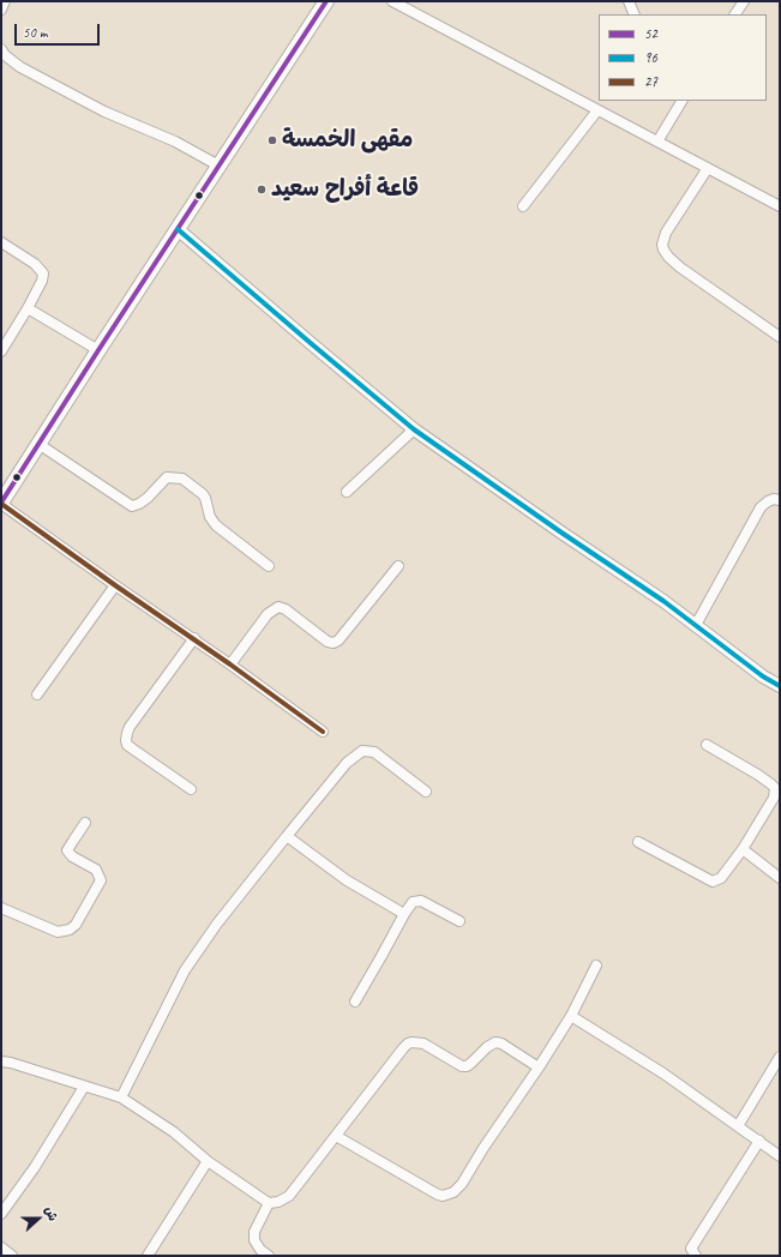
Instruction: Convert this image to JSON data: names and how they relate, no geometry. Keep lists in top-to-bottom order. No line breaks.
{"places":["مقهى الخمسة","قاعة أفراح سعيد"],"lines":["transit line 52","transit line 96","transit line 27"],"legend":["52","96","27"],"scale_bar":"50 m","north":"right"}
